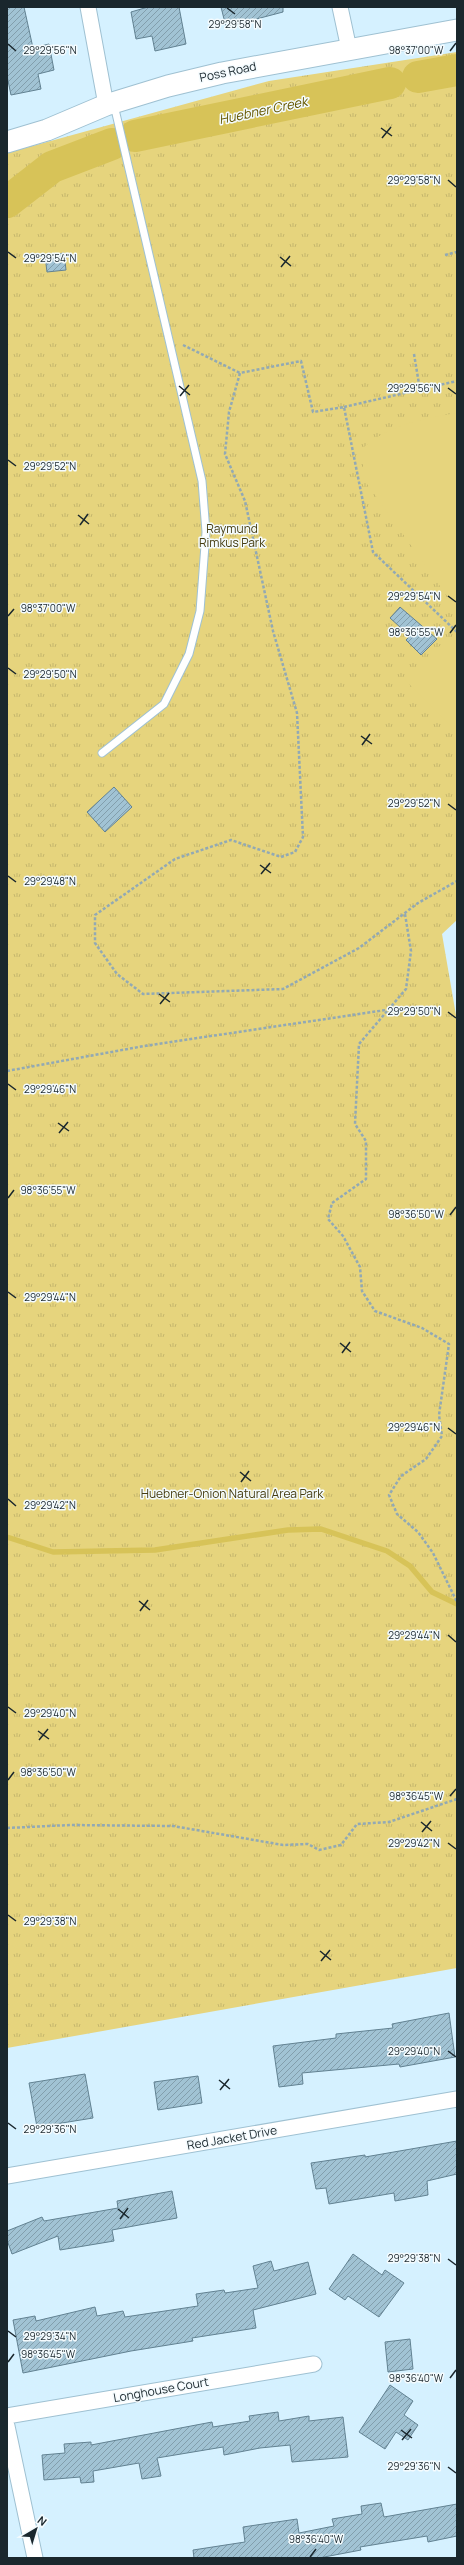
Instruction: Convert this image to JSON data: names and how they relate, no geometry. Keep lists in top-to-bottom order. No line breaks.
{"streets":{"street":["Poss Road","Red Jacket Drive","Longhouse Court"]},"water":["Huebner Creek"],"parks":["Raymund Rimkus Park","Huebner-Onion Natural Area Park"],"north":"top right","coordinates":["29°29'58\"N","29°29'56\"N","98°37'00\"W","29°29'54\"N","29°29'52\"N","98°36'55\"W","29°29'50\"N","29°29'48\"N","29°29'46\"N","98°36'50\"W","29°29'44\"N","29°29'42\"N","29°29'40\"N","98°36'45\"W","29°29'38\"N","29°29'36\"N","29°29'34\"N","98°36'40\"W"]}
